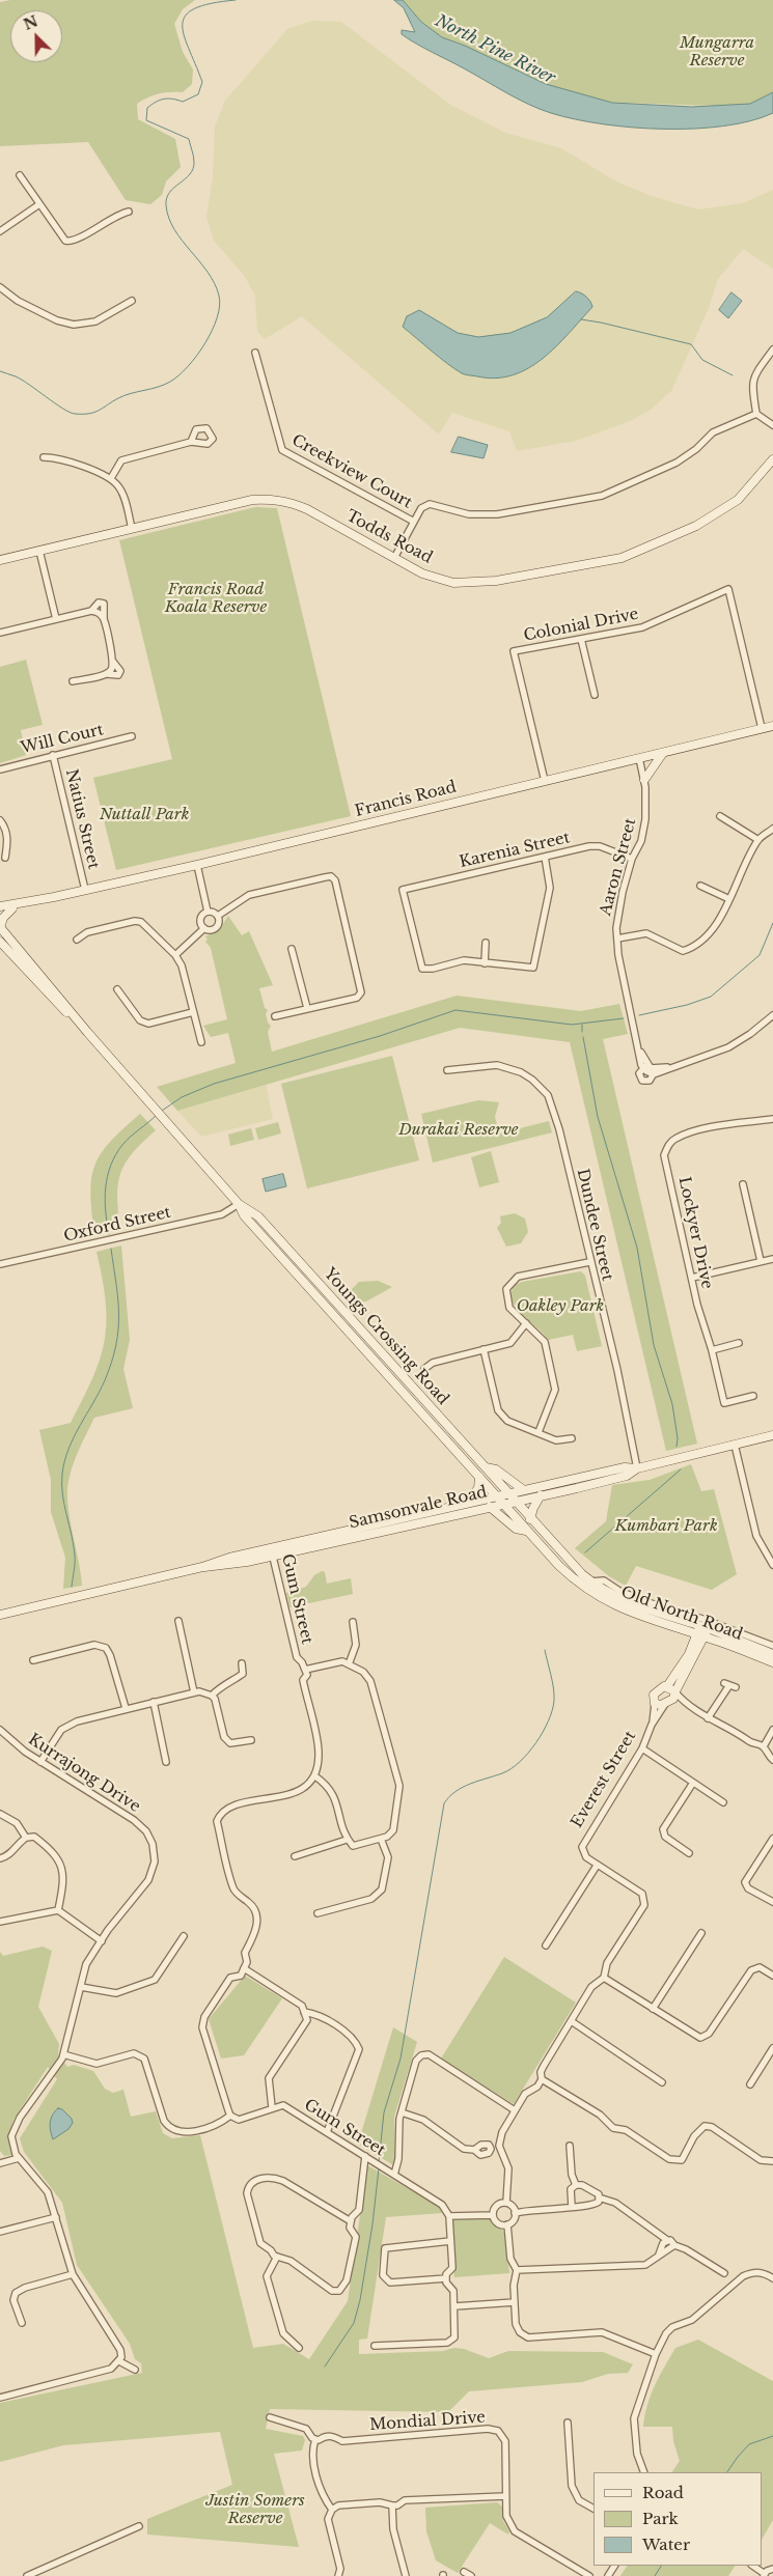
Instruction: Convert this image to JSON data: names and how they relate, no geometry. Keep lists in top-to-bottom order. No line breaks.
{"streets":{"main road":["Todds Road","Francis Road","Youngs Crossing Road","Samsonvale Road","Old North Road","Everest Street"],"street":["Creekview Court","Colonial Drive","Will Court","Natius Street","Karenia Street","Aaron Street","Oxford Street","Dundee Street","Lockyer Drive","Gum Street","Kurrajong Drive","Mondial Drive"]},"crossings":[["Colonial Drive","Francis Road"],["Will Court","Natius Street"],["Francis Road","Natius Street"],["Francis Road","Aaron Street"],["Karenia Street","Aaron Street"],["Oxford Street","Youngs Crossing Road"],["Dundee Street","Samsonvale Road"],["Youngs Crossing Road","Samsonvale Road"],["Youngs Crossing Road","Old North Road"],["Samsonvale Road","Gum Street"],["Samsonvale Road","Old North Road"],["Old North Road","Everest Street"]],"water":["North Pine River"],"parks":["Mungarra Reserve","Francis Road Koala Reserve","Nuttall Park","Durakai Reserve","Oakley Park","Kumbari Park","Justin Somers Reserve"],"legend":["Road","Park","Water"],"north":"top left"}
